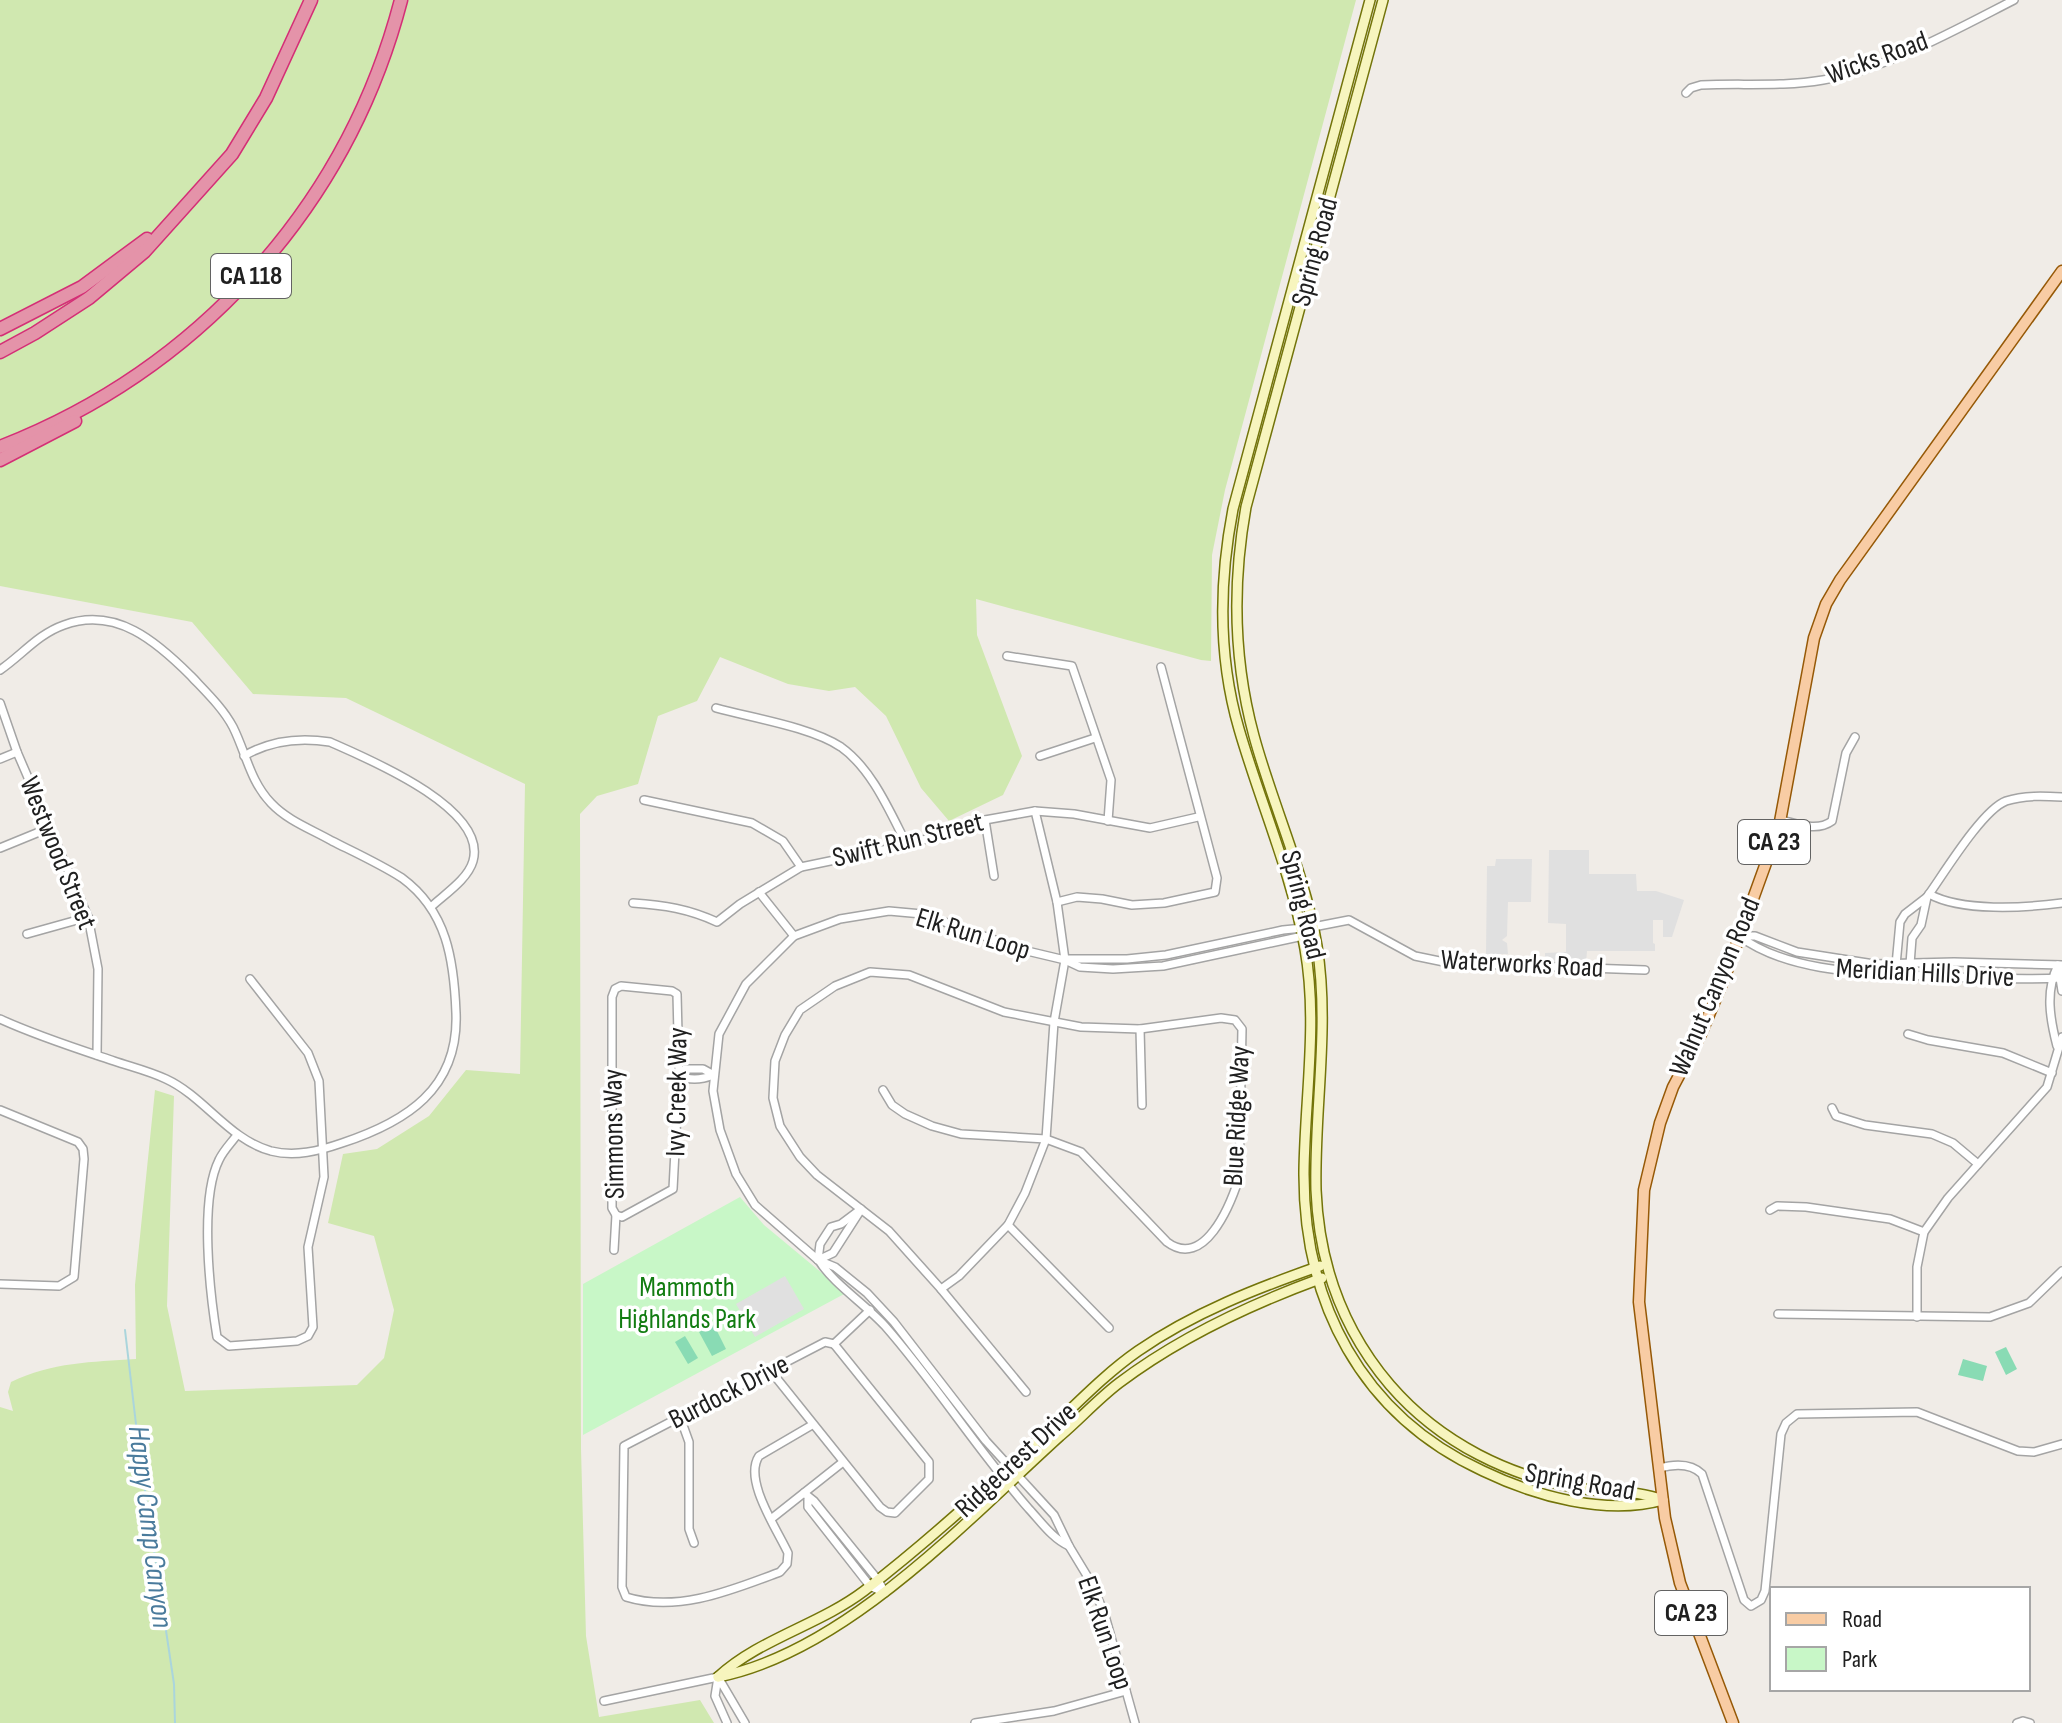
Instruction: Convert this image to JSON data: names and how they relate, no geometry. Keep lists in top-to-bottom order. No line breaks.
{"streets":{"highway":["CA 118"],"main road":["Spring Road","CA 23","Walnut Canyon Road","Ridgecrest Drive"],"street":["Wicks Road","Swift Run Street","Westwood Street","Elk Run Loop","Waterworks Road","Meridian Hills Drive","Ivy Creek Way","Blue Ridge Way","Simmons Way","Burdock Drive"]},"crossings":[["Spring Road","Elk Run Loop"],["Spring Road","Waterworks Road"],["Spring Road","Walnut Canyon Road"],["Spring Road","Ridgecrest Drive"],["Elk Run Loop","Waterworks Road"],["Elk Run Loop","Ridgecrest Drive"],["Meridian Hills Drive","Walnut Canyon Road"],["Ivy Creek Way","Simmons Way"]],"water":["Happy Camp Canyon"],"parks":["Mammoth Highlands Park"],"legend":["Road","Park"]}
